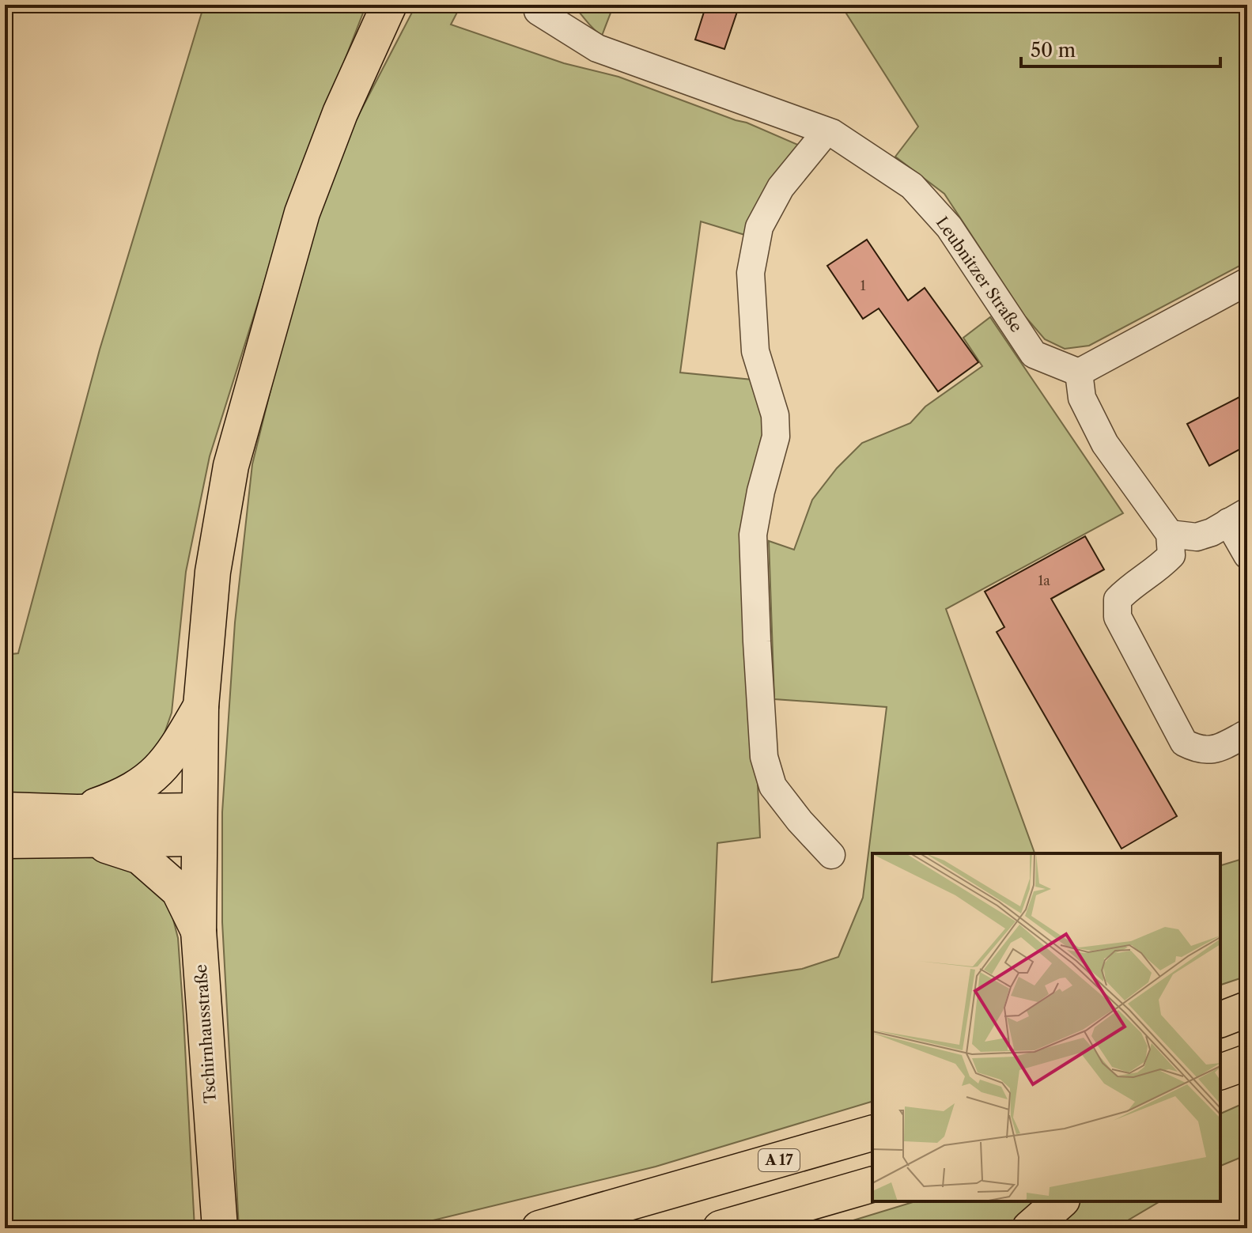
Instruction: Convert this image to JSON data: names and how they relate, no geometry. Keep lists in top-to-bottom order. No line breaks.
{"streets":{"main road":["Tschirnhausstraße","A 17"],"street":["Leubnitzer Straße"]},"house_numbers":["1","1a"],"scale_bar":"50 m"}
